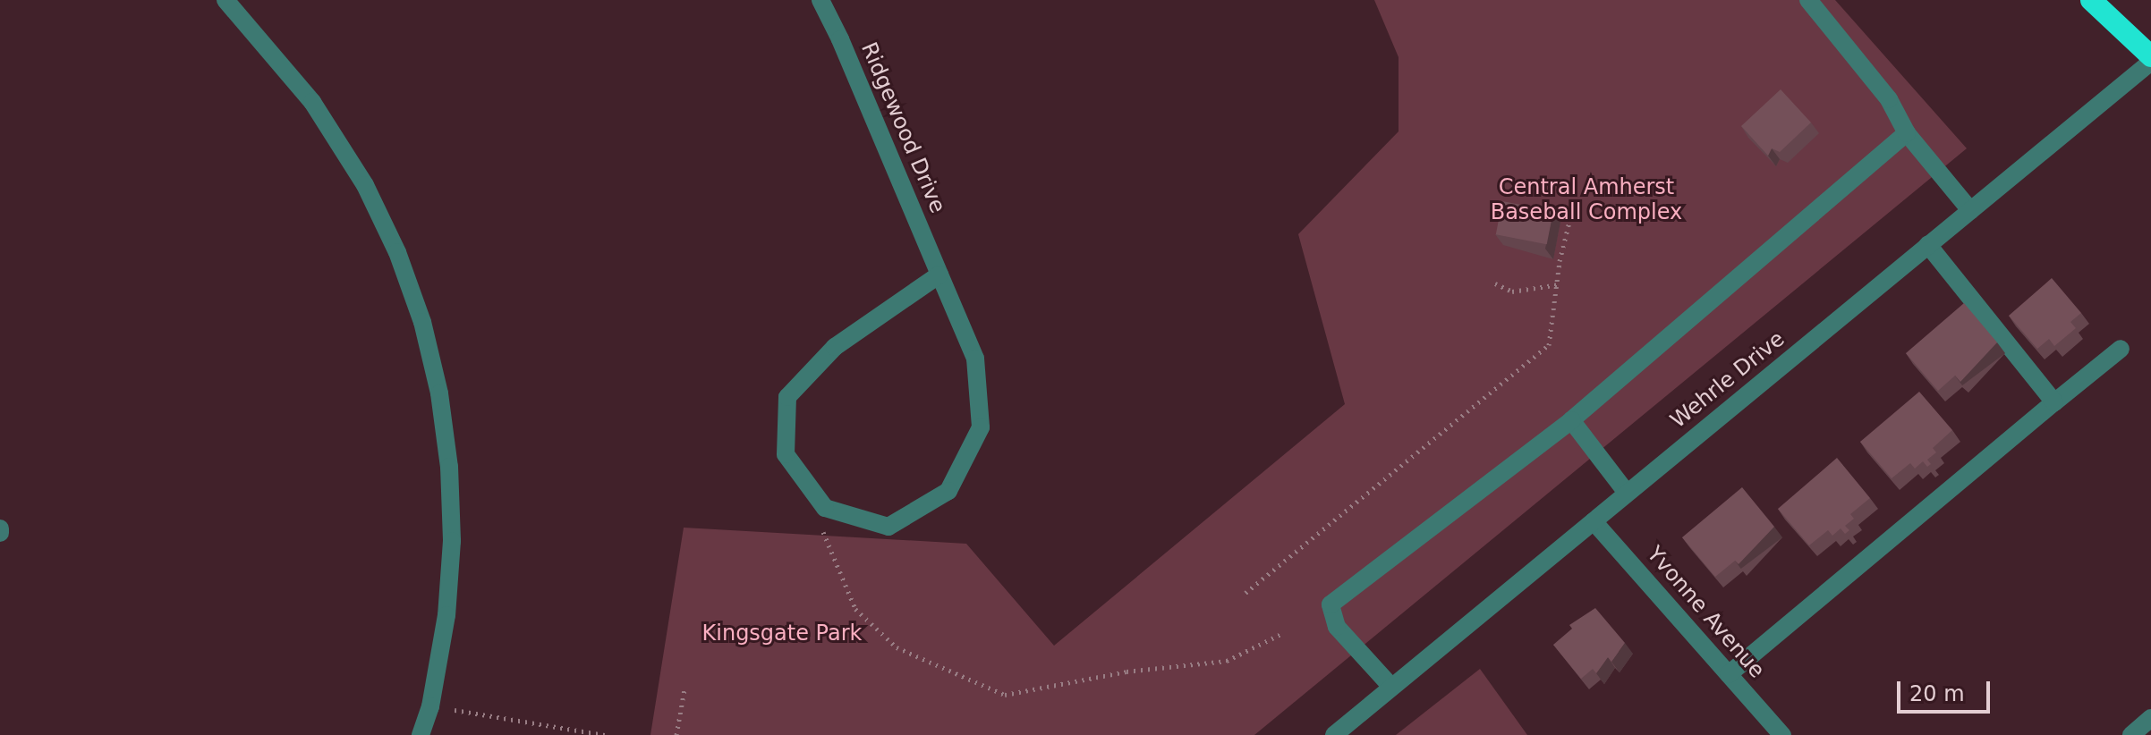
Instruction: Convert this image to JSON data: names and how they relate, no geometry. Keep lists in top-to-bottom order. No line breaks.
{"streets":{"street":["Ridgewood Drive","Wehrle Drive","Yvonne Avenue"]},"crossings":[["Wehrle Drive","Yvonne Avenue"]],"parks":["Central Amherst Baseball Complex","Kingsgate Park"],"scale_bar":"20 m"}
